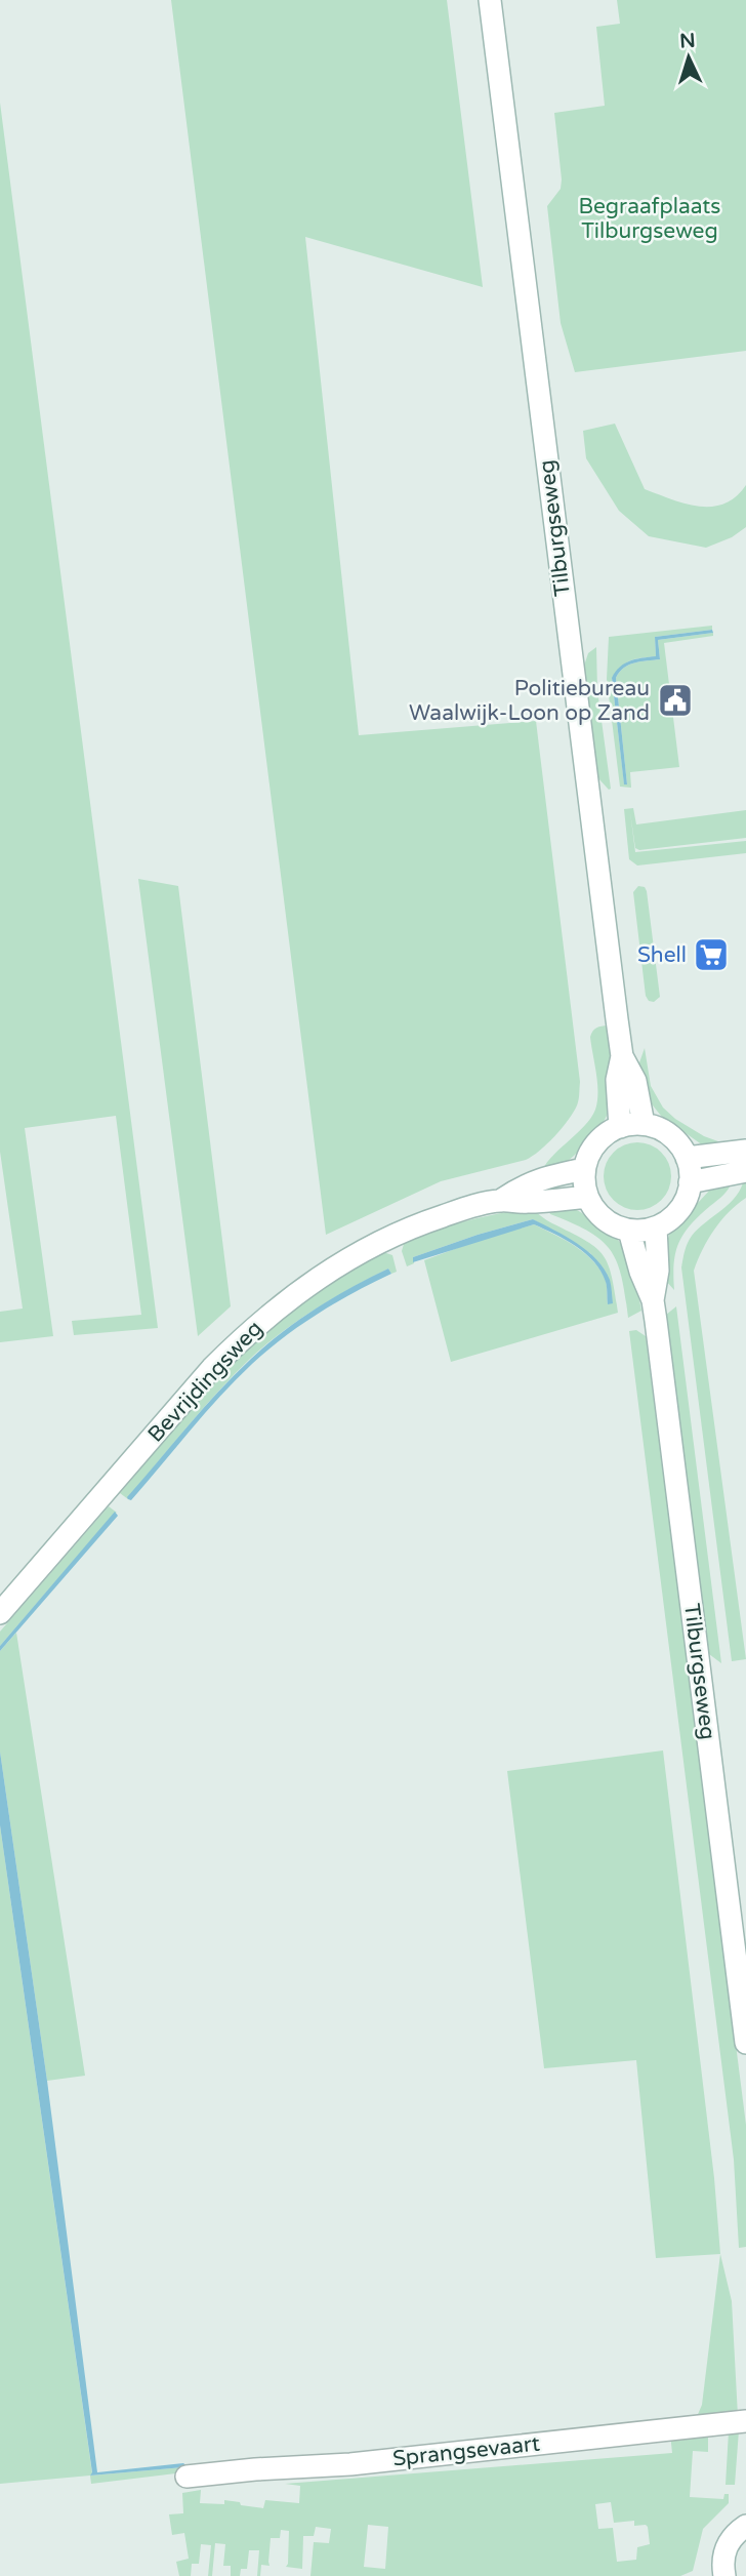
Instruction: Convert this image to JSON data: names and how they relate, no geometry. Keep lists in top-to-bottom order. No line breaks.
{"streets":{"street":["Tilburgseweg","Bevrijdingsweg","Sprangsevaart"]},"crossings":[["Tilburgseweg","Bevrijdingsweg"]],"parks":["Begraafplaats Tilburgseweg"],"places":{"public building":["Politiebureau Waalwijk-Loon op Zand"],"supermarket":["Shell"]},"north":"top"}
